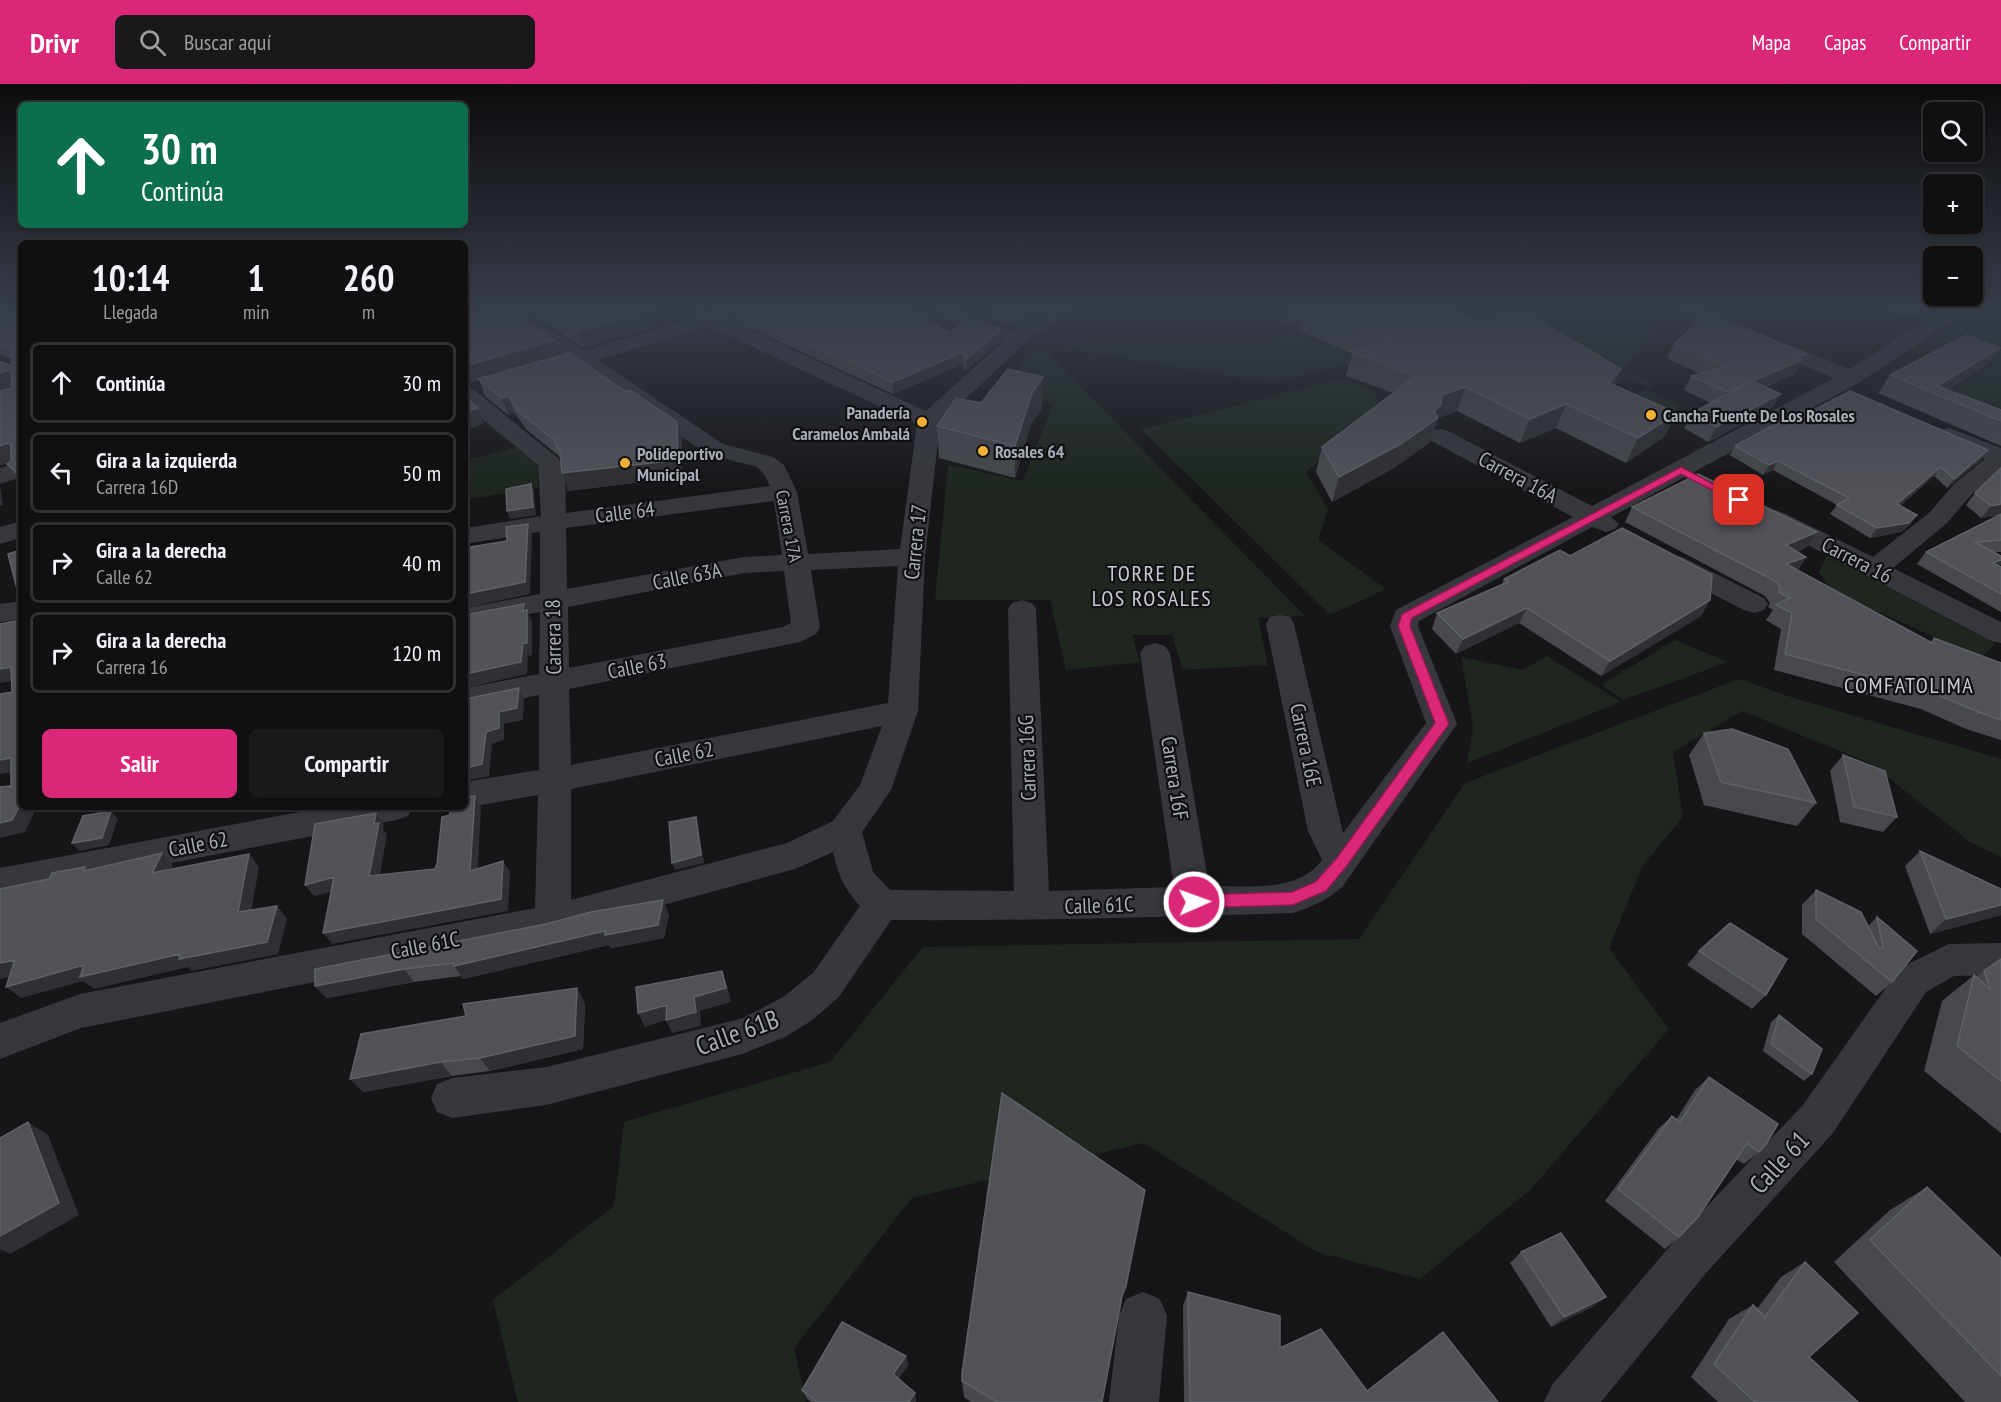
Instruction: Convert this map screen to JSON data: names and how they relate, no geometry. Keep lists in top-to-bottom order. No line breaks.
{"streets":{"street":["Carrera 16A","Calle 64","Carrera 17A","Carrera 17","Carrera 16","Calle 63A","Carrera 18","Calle 63","Carrera 16E","Calle 62","Carrera 16G","Carrera 16F","Calle 61C","Calle 61B","Calle 61"]},"crossings":[["Carrera 16A","Calle 61C"],["Calle 64","Carrera 17A"],["Calle 64","Carrera 18"],["Carrera 17A","Calle 63A"],["Carrera 17A","Calle 63"],["Carrera 17","Calle 63A"],["Carrera 17","Calle 62"],["Carrera 17","Calle 61C"],["Calle 63A","Carrera 18"],["Carrera 18","Calle 63"],["Carrera 18","Calle 62"],["Carrera 18","Calle 61C"],["Carrera 16E","Calle 61C"],["Carrera 16G","Calle 61C"],["Carrera 16F","Calle 61C"],["Calle 61C","Calle 61B"]],"districts":["TORRE DE LOS ROSALES","COMFATOLIMA"],"places":["Cancha Fuente De Los Rosales","Panadería Caramelos Ambalá","Rosales 64","Polideportivo Municipal"],"page":{"header":"Drivr","search":"Buscar aquí","nav":["Mapa","Capas","Compartir"],"map_buttons":["+","−"],"turn":["30 m","Continúa"],"eta":["10:14","Llegada","1","min","260","m"],"list":[{"name":"Continúa","value":"30 m"},{"name":"Gira a la izquierda","note":"Carrera 16D","value":"50 m"},{"name":"Gira a la derecha","note":"Calle 62","value":"40 m"},{"name":"Gira a la derecha","note":"Carrera 16","value":"120 m"}],"buttons":["Salir","Compartir"]}}
